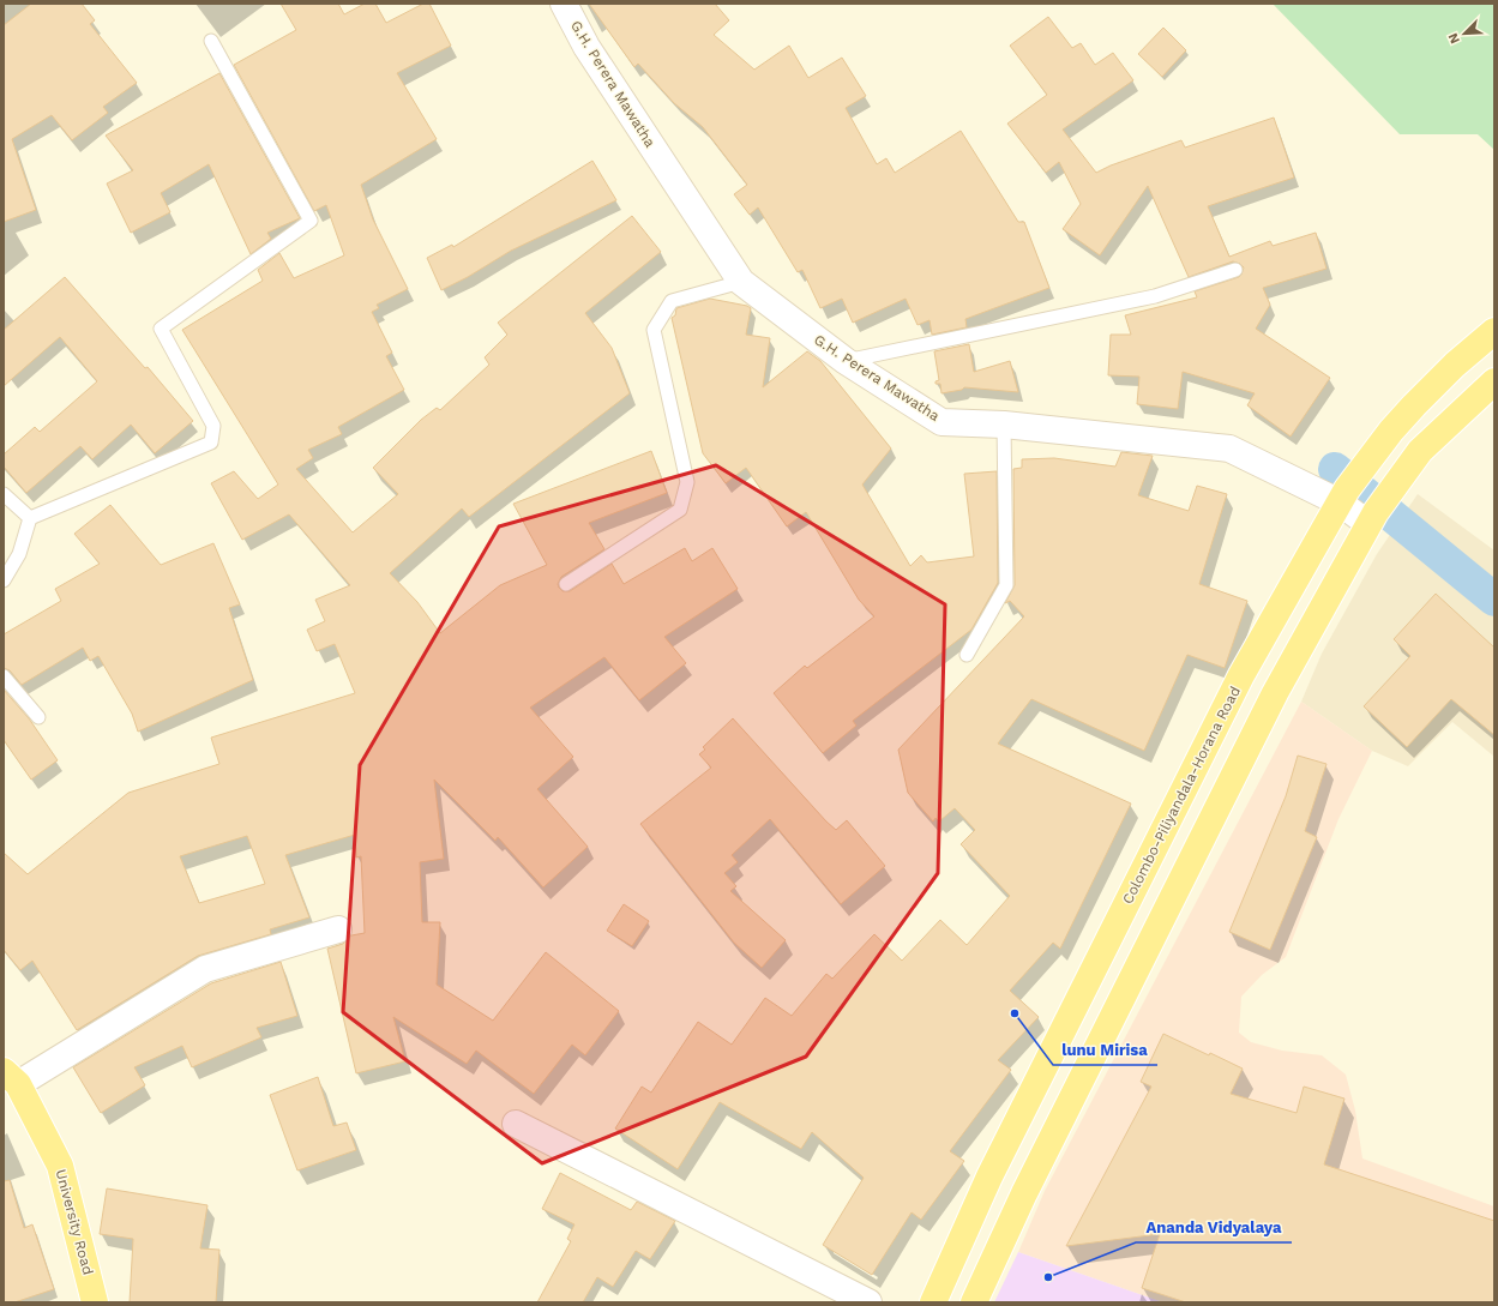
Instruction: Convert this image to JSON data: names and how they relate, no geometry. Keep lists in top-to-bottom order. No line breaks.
{"streets":{"main road":["Colombo-Piliyandala-Horana Road","University Road"],"street":["G.H. Perera Mawatha"]},"crossings":[["G.H. Perera Mawatha","Colombo-Piliyandala-Horana Road"]],"places":["lunu Mirisa","Ananda Vidyalaya"],"north":"bottom left"}
